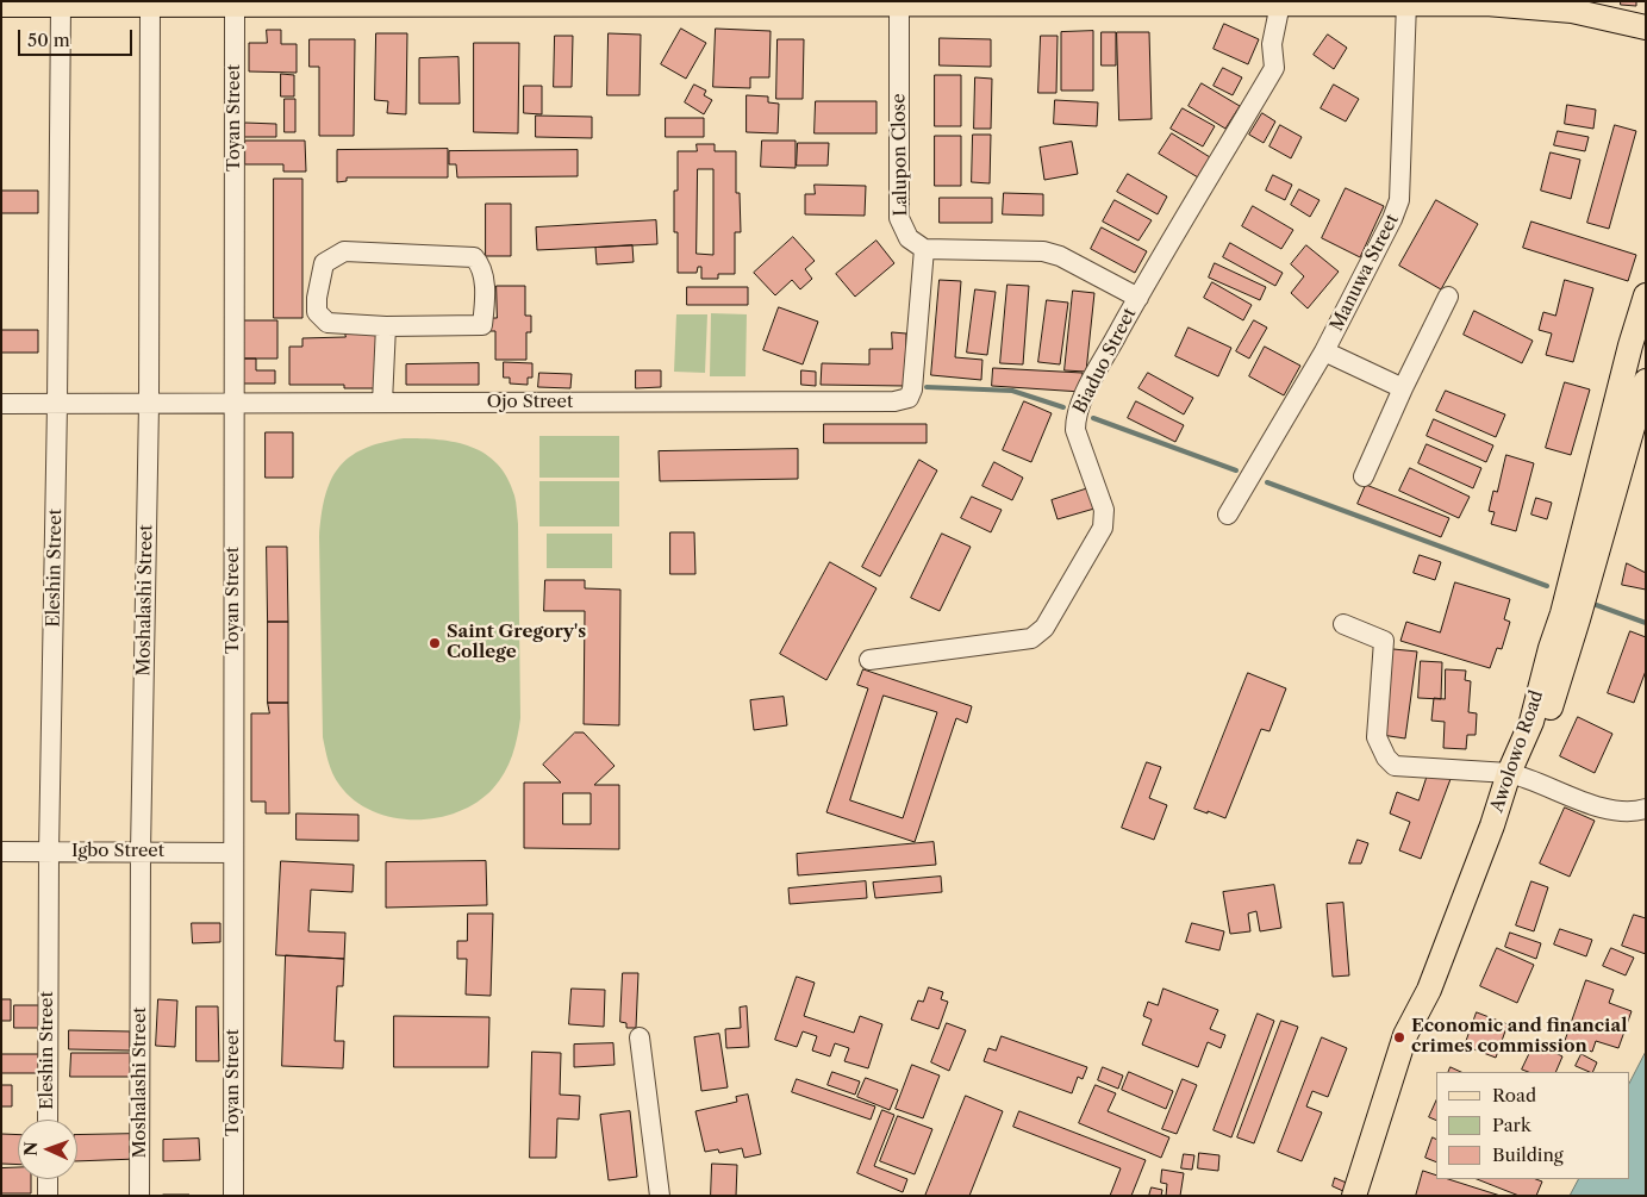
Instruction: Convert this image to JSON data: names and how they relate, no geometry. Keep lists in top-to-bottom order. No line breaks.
{"streets":{"main road":["Awolowo Road"],"street":["Toyan Street","Lalupon Close","Manuwa Street","Biaduo Street","Ojo Street","Eleshin Street","Moshalashi Street","Igbo Street"]},"crossings":[["Toyan Street","Ojo Street"],["Toyan Street","Igbo Street"],["Lalupon Close","Ojo Street"],["Ojo Street","Eleshin Street"],["Ojo Street","Moshalashi Street"],["Eleshin Street","Igbo Street"],["Moshalashi Street","Igbo Street"]],"places":["Saint Gregory's College","Economic and financial crimes commission"],"legend":["Road","Park","Building"],"scale_bar":"50 m","north":"left"}
